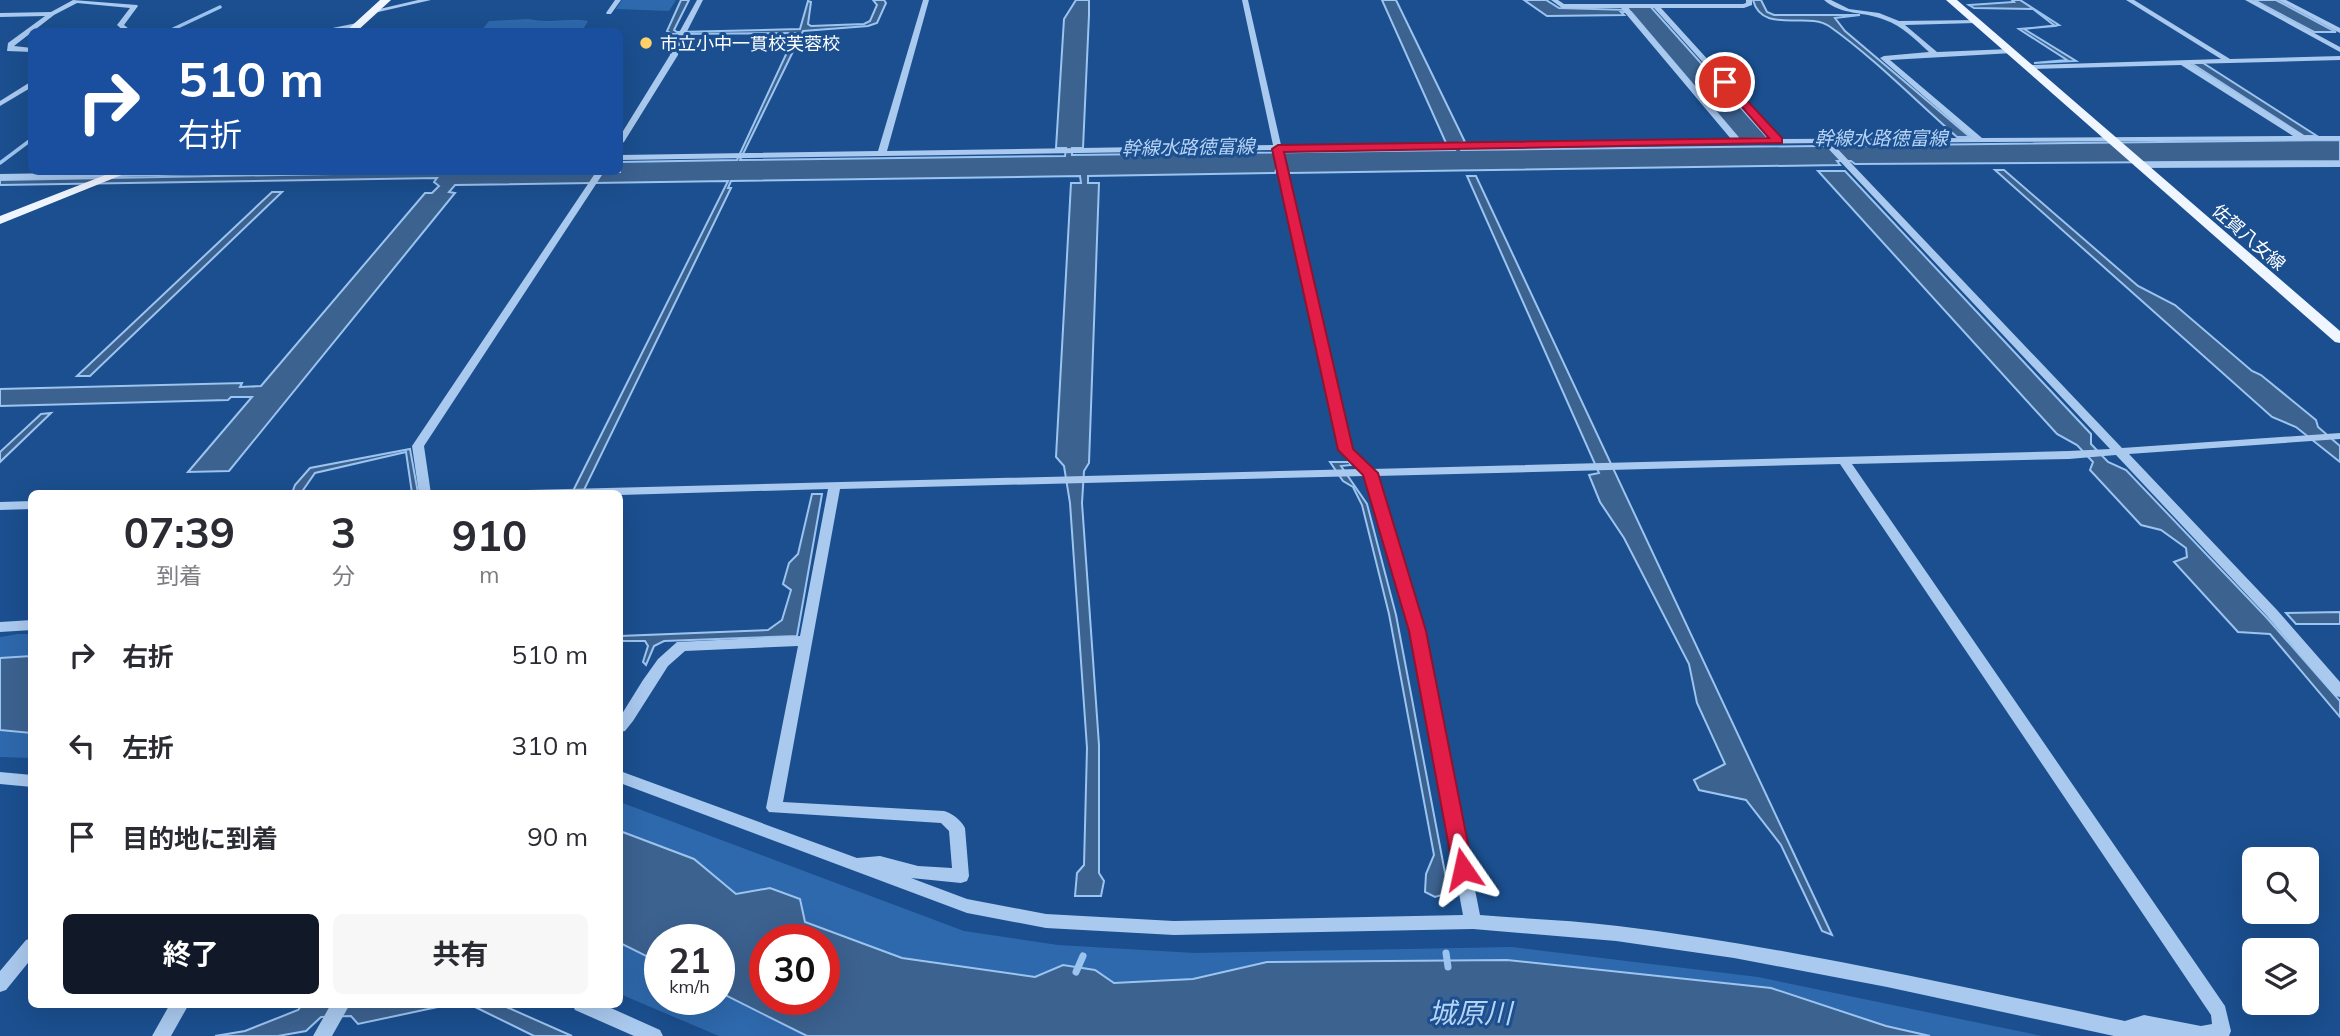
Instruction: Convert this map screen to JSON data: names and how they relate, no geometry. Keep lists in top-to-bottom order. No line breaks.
{"streets":{"main road":["佐賀八女線"]},"water":["幹線水路徳富線","城原川"],"places":["市立小中一貫校芙蓉校"],"page":{"turn":["510 m","右折"],"eta":["07:39","到着","3","分","910","m"],"list":[{"name":"右折","value":"510 m"},{"name":"左折","value":"310 m"},{"name":"目的地に到着","value":"90 m"}],"buttons":["終了","共有"],"speed":"21 km/h","limit":"30"}}
